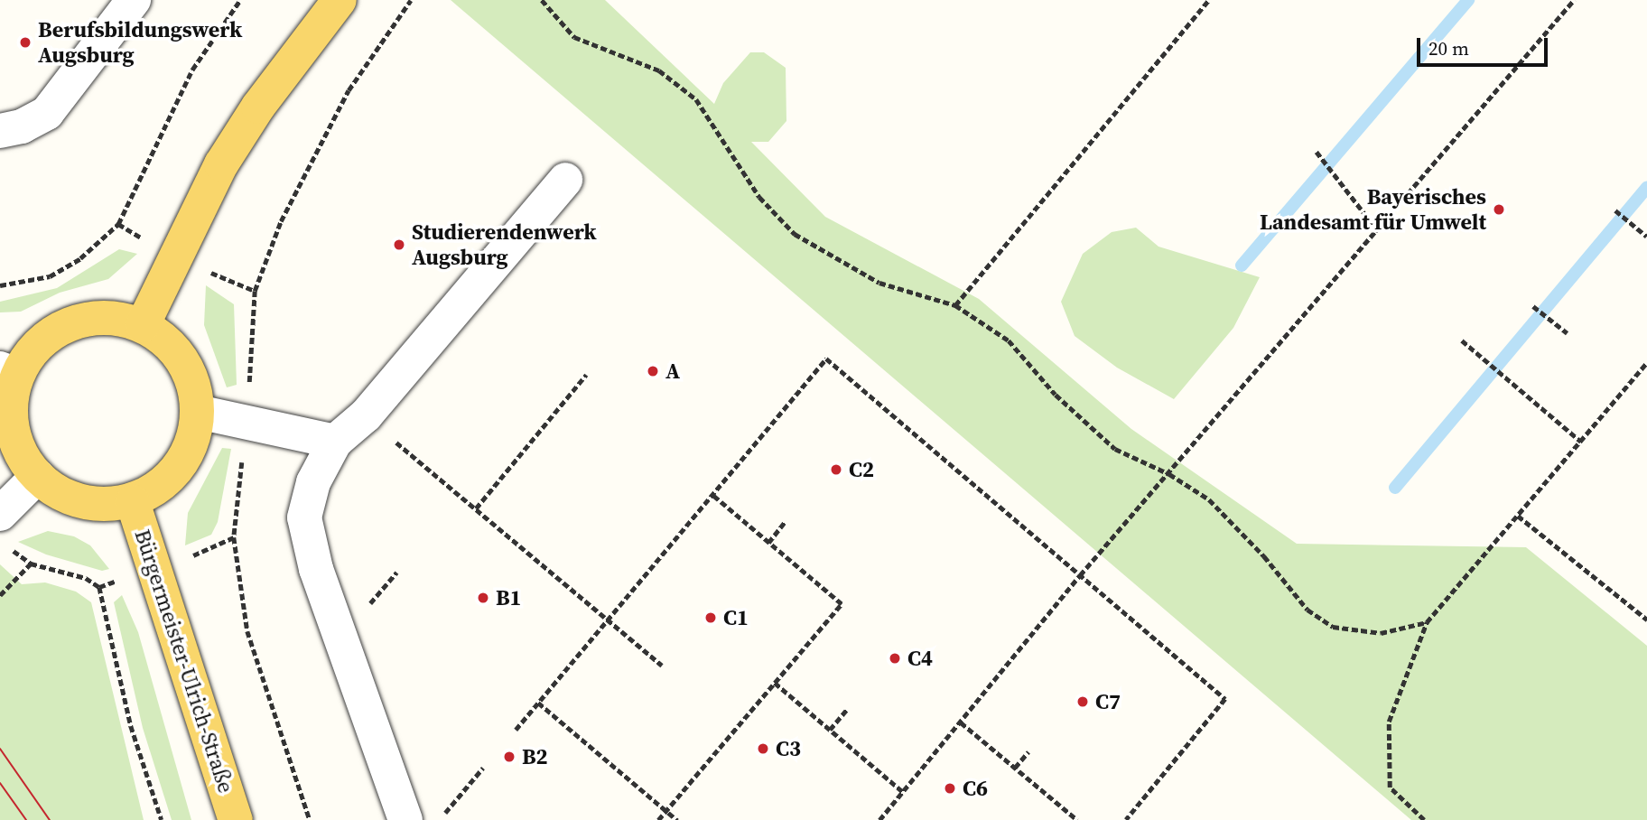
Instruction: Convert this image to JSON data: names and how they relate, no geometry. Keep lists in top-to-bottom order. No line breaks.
{"streets":{"main road":["Bürgermeister-Ulrich-Straße"]},"places":["Berufsbildungswerk Augsburg","Bayerisches Landesamt für Umwelt","Studierendenwerk Augsburg","A","C2","B1","C1","C4","C7","C3","B2","C6"],"scale_bar":"20 m"}
